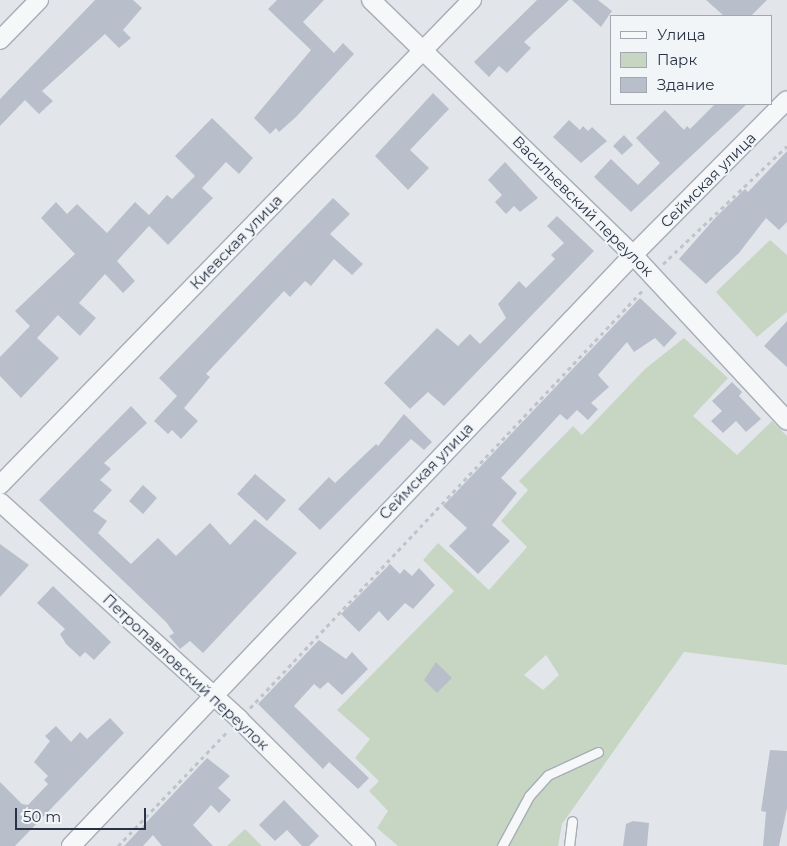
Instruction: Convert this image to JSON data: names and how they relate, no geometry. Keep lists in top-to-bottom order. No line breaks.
{"streets":{"street":["Сеймская улица","Васильевский переулок","Киевская улица","Петропавловский переулок"]},"crossings":[["Сеймская улица","Васильевский переулок"],["Сеймская улица","Петропавловский переулок"],["Васильевский переулок","Киевская улица"]],"legend":["Улица","Парк","Здание"],"scale_bar":"50 m"}
